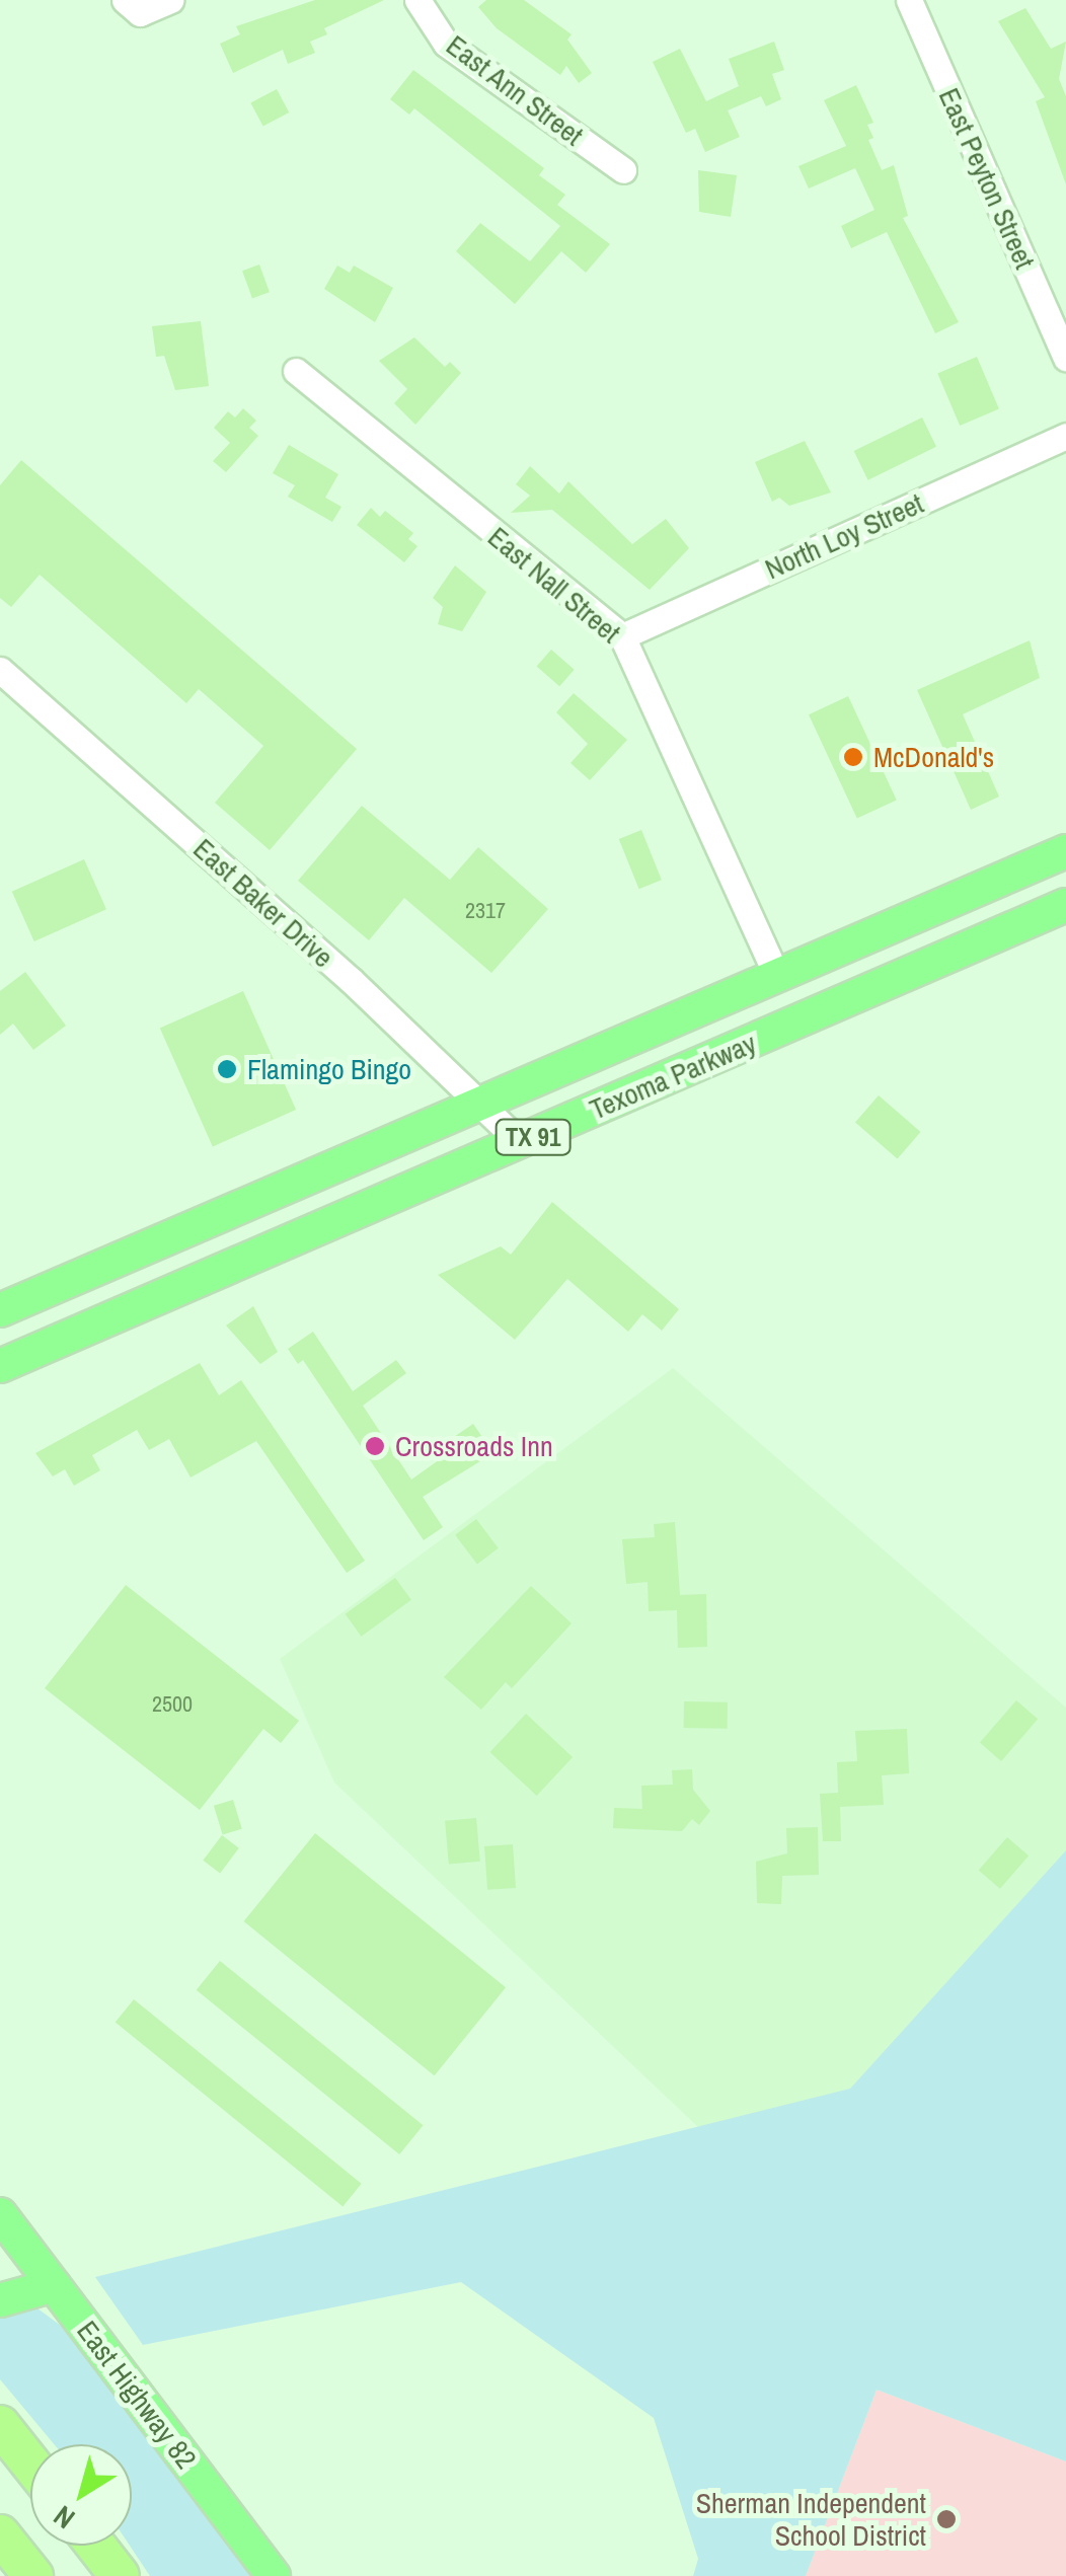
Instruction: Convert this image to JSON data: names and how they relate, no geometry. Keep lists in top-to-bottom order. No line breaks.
{"streets":{"main road":["Texoma Parkway","TX 91","East Highway 82"],"street":["East Ann Street","East Peyton Street","North Loy Street","East Nall Street","East Baker Drive"]},"crossings":[["North Loy Street","East Nall Street"],["East Nall Street","Texoma Parkway"],["East Baker Drive","Texoma Parkway"]],"places":["McDonald's","Flamingo Bingo","Crossroads Inn","Sherman Independent School District"],"house_numbers":["2317","2500"],"north":"bottom left"}
